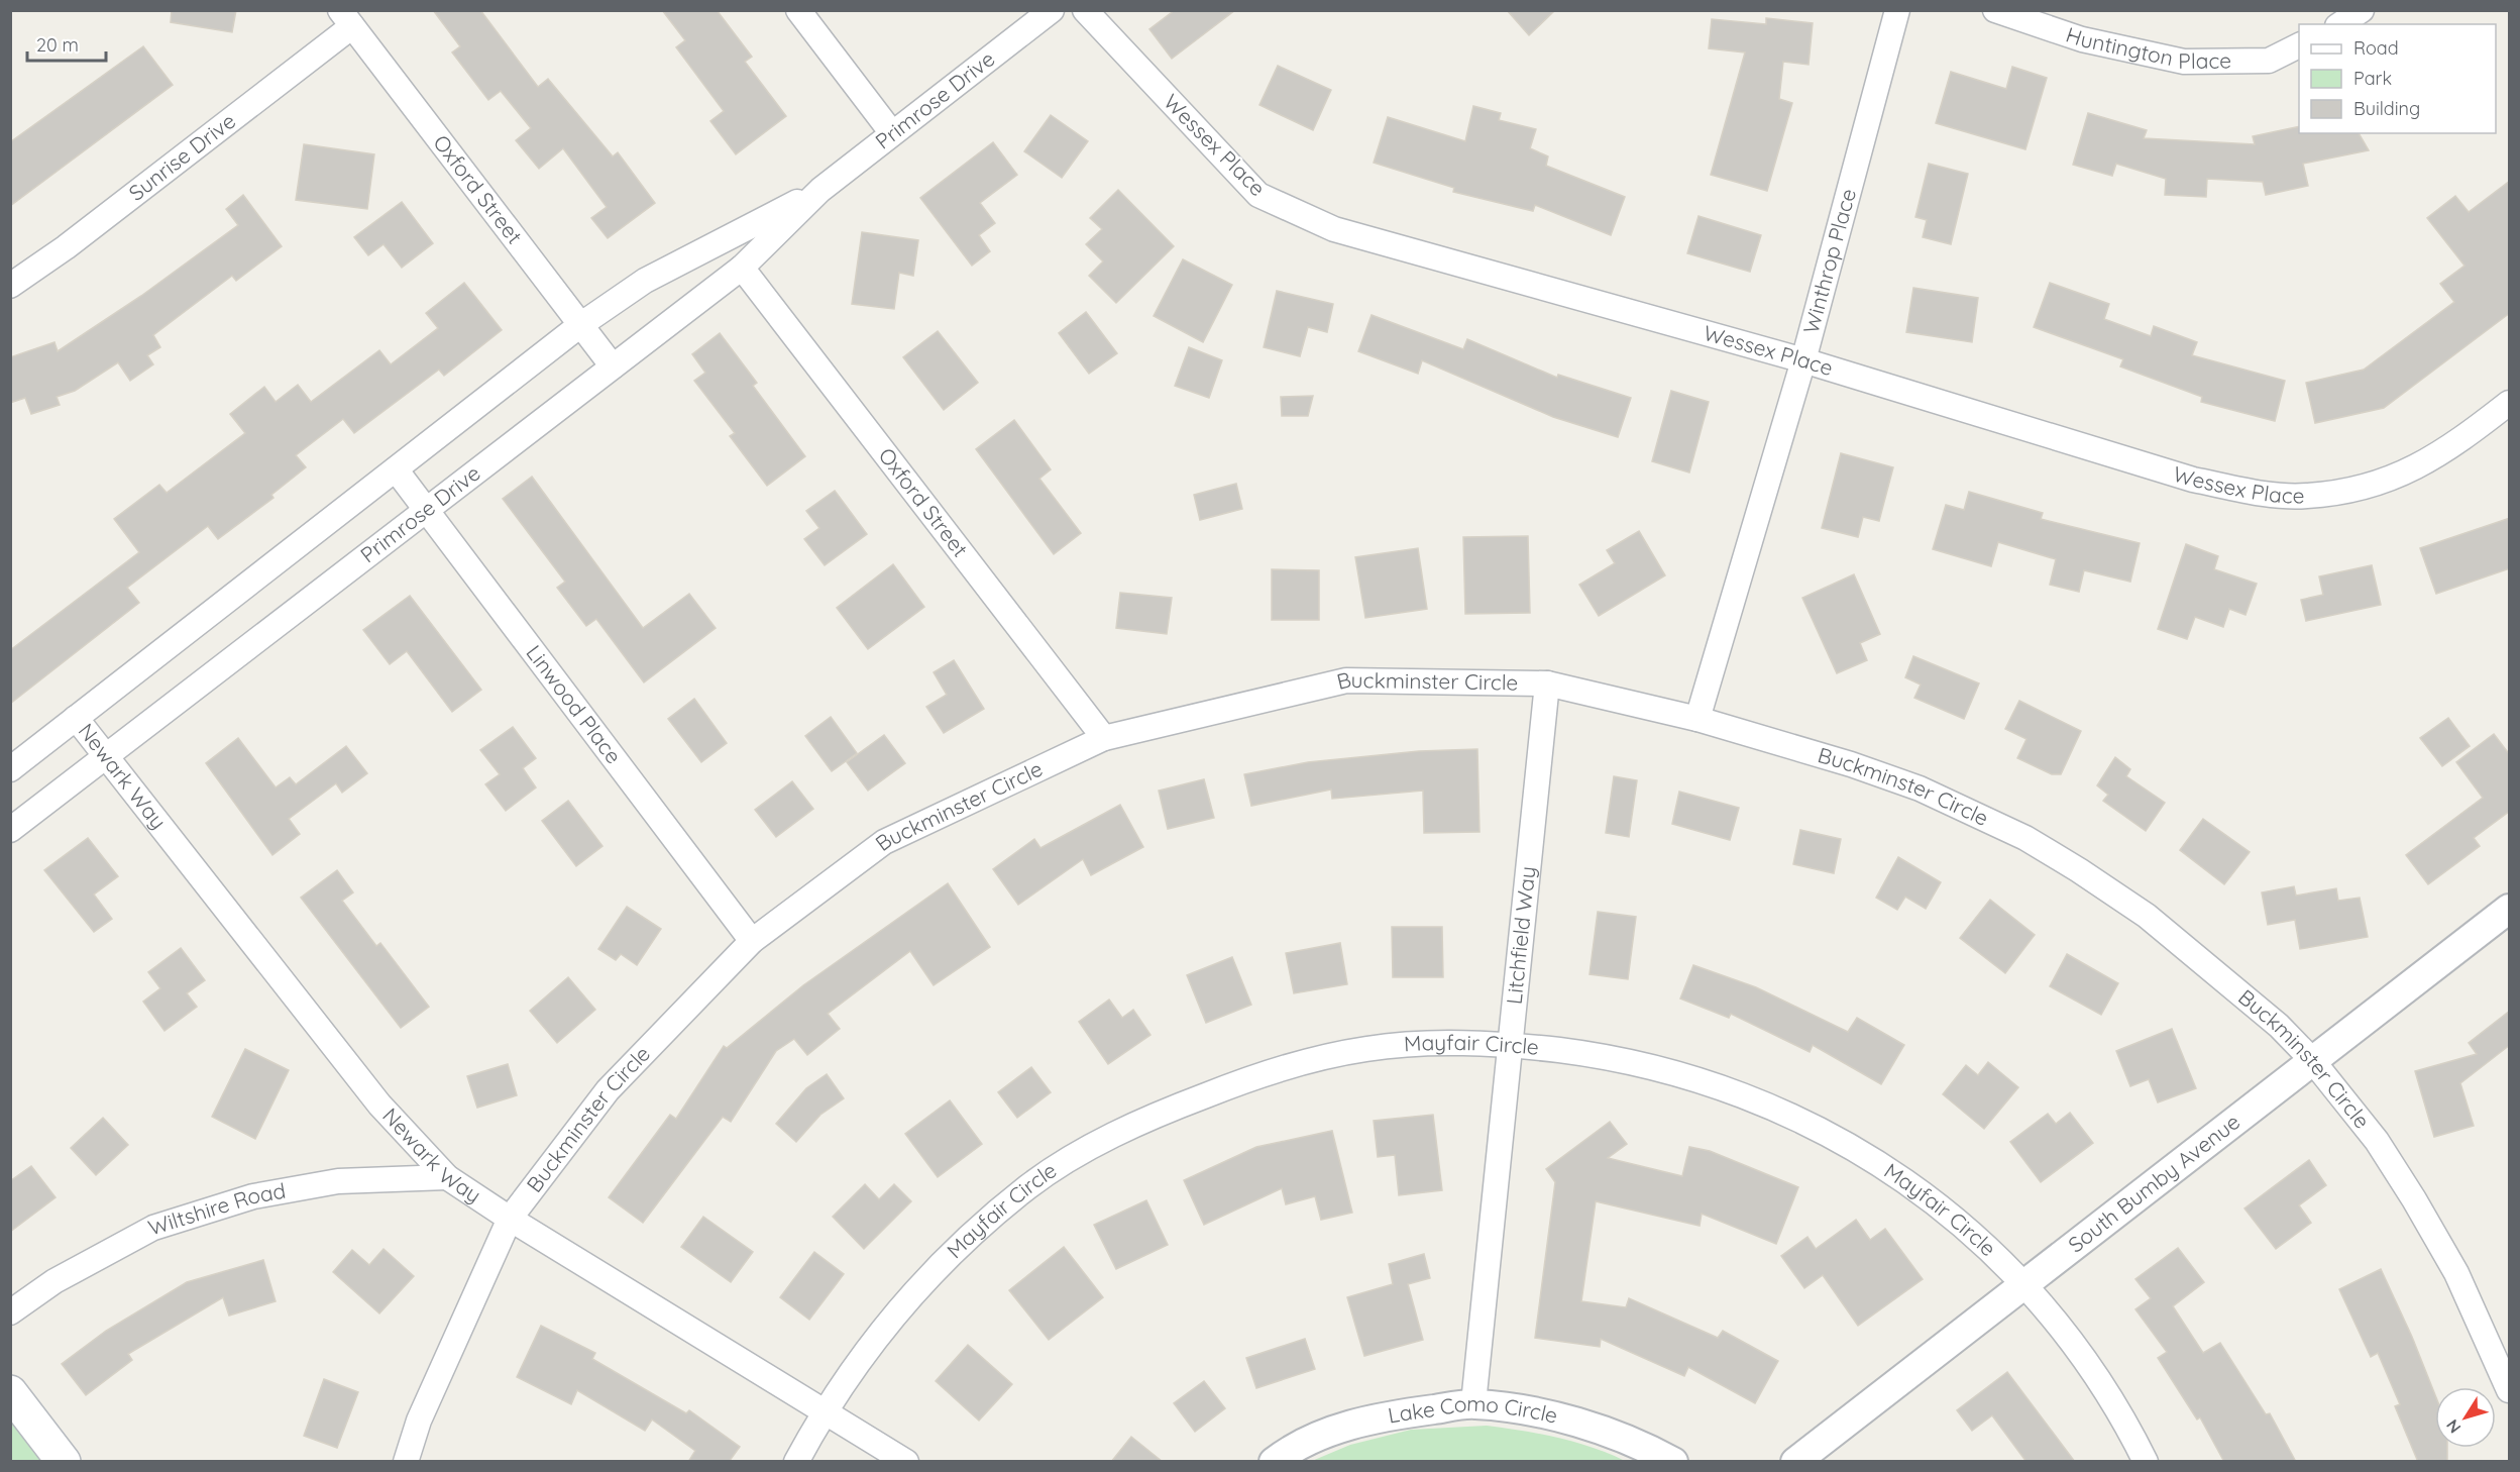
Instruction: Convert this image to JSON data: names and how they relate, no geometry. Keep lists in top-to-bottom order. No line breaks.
{"streets":{"street":["Huntington Place","Primrose Drive","Wessex Place","Sunrise Drive","Oxford Street","Winthrop Place","Buckminster Circle","Linwood Place","Newark Way","Litchfield Way","Mayfair Circle","South Bumby Avenue","Wiltshire Road","Lake Como Circle"]},"crossings":[["Primrose Drive","Oxford Street"],["Primrose Drive","Linwood Place"],["Primrose Drive","Newark Way"],["Wessex Place","Winthrop Place"],["Sunrise Drive","Oxford Street"],["Oxford Street","Buckminster Circle"],["Winthrop Place","Buckminster Circle"],["Buckminster Circle","Linwood Place"],["Buckminster Circle","Newark Way"],["Buckminster Circle","Litchfield Way"],["Buckminster Circle","South Bumby Avenue"],["Newark Way","Mayfair Circle"],["Newark Way","Wiltshire Road"],["Litchfield Way","Mayfair Circle"],["Litchfield Way","Lake Como Circle"],["Mayfair Circle","South Bumby Avenue"]],"legend":["Road","Park","Building"],"scale_bar":"20 m","north":"bottom left"}
